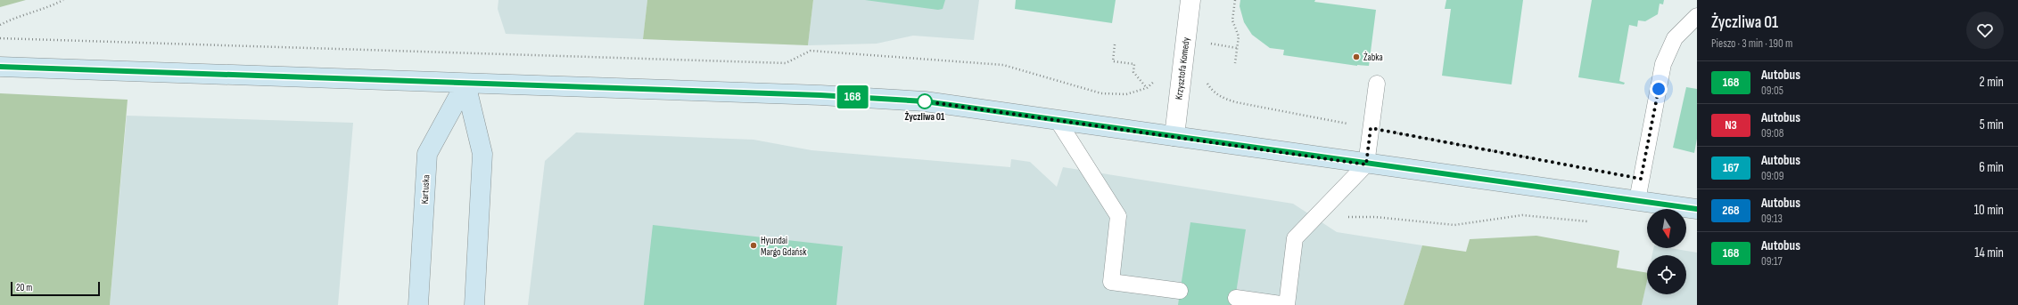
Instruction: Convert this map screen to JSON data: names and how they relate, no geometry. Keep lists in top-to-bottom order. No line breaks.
{"streets":{"street":["Krzysztofa Komedy","Kartuska"]},"places":["Żabka","Życzliwa 01","Hyundai Margo Gdańsk"],"lines":["bus line 168"],"scale_bar":"20 m","north":"bottom","page":{"on_map":"168","heading":["Życzliwa 01","Pieszo · 3 min · 190 m"],"list":[{"mark":"168","name":"Autobus","note":"09:05","value":"2 min"},{"mark":"N3","name":"Autobus","note":"09:08","value":"5 min"},{"mark":"167","name":"Autobus","note":"09:09","value":"6 min"},{"mark":"268","name":"Autobus","note":"09:13","value":"10 min"},{"mark":"168","name":"Autobus","note":"09:17","value":"14 min"}],"scale":"20 m"}}
